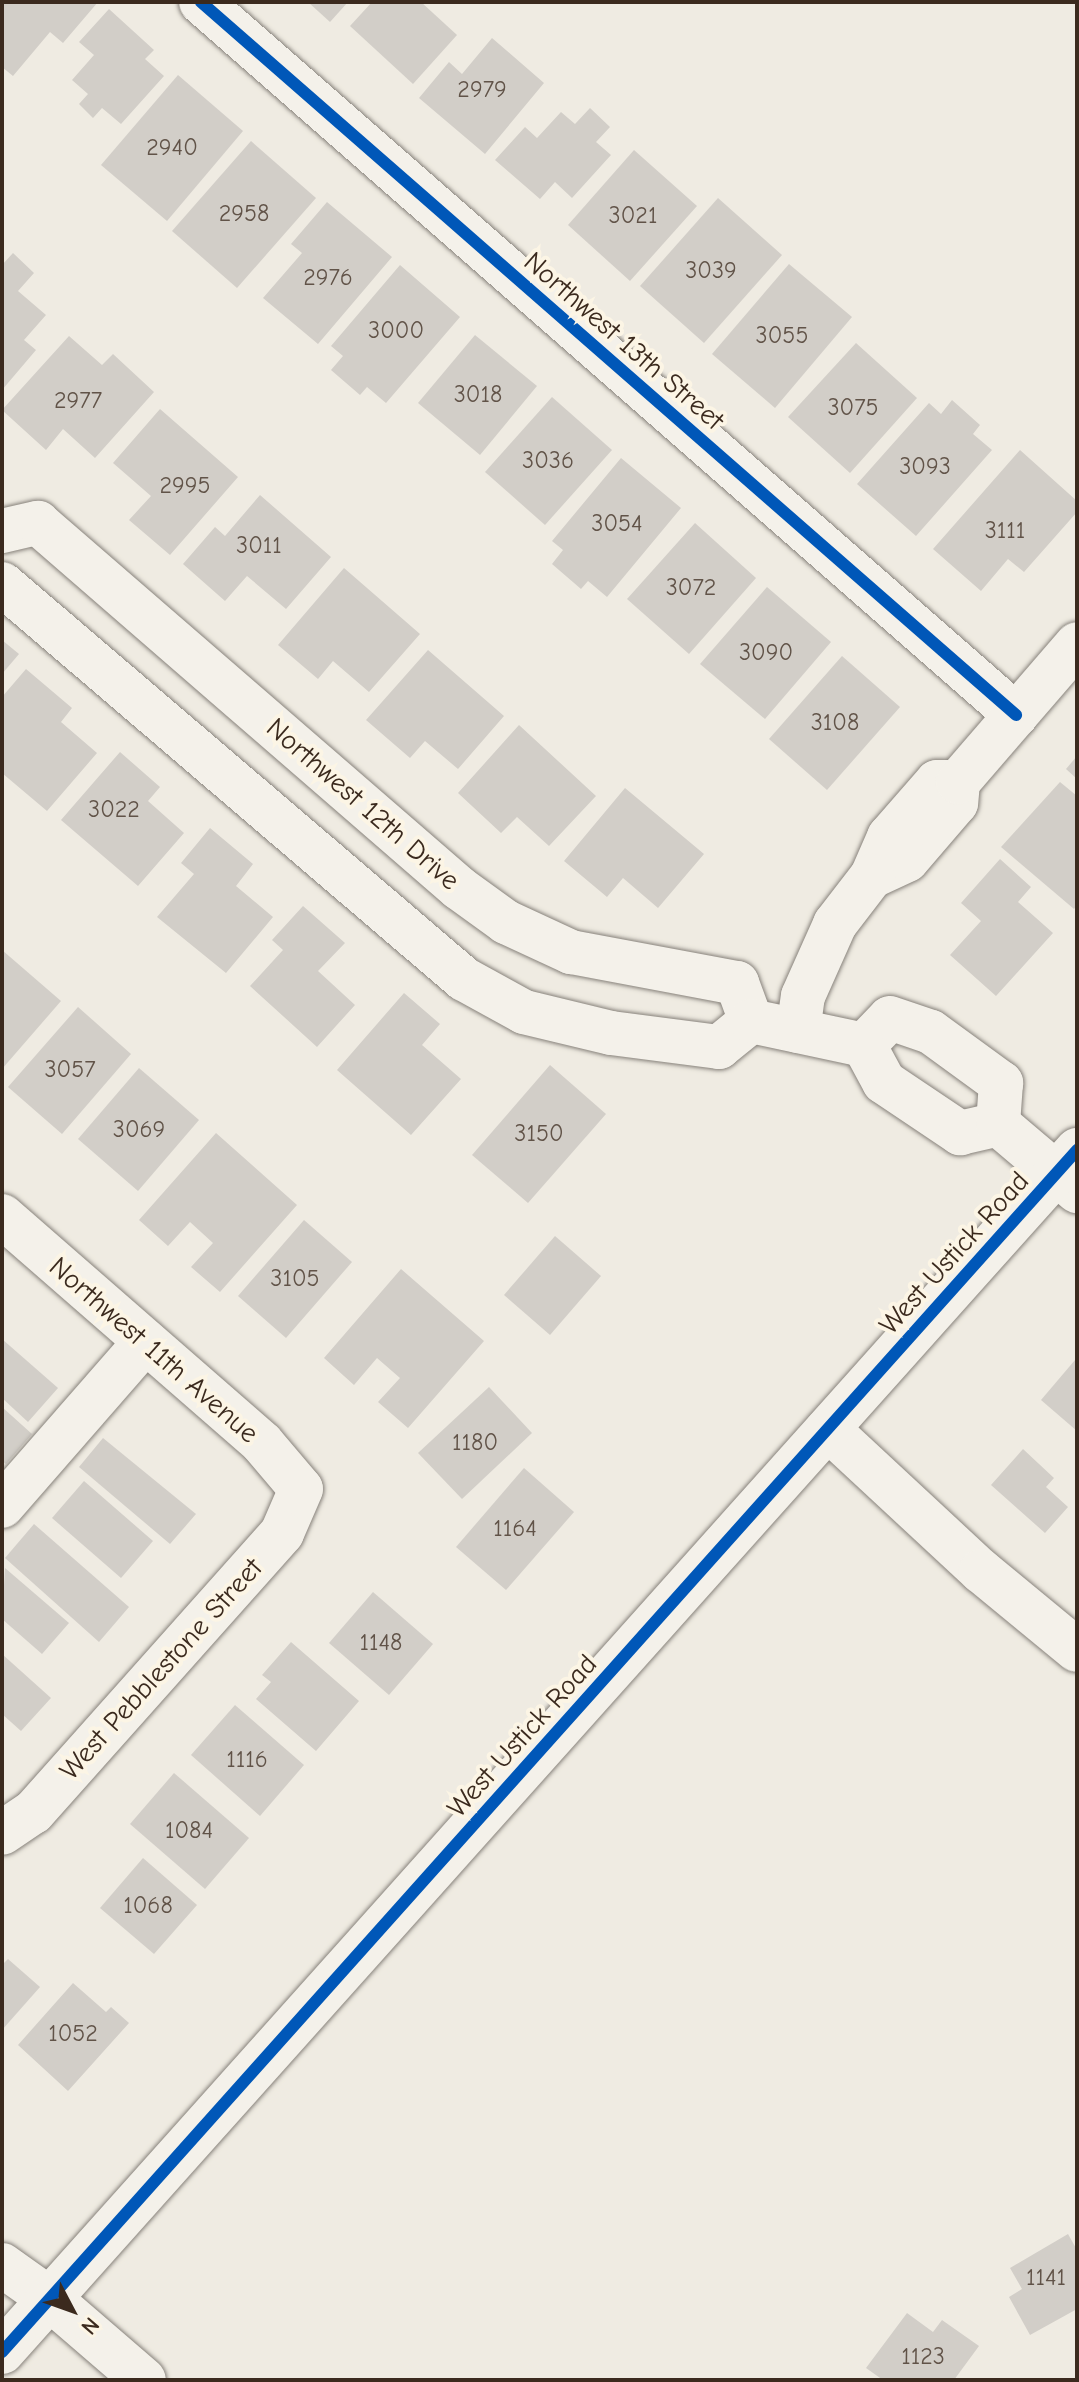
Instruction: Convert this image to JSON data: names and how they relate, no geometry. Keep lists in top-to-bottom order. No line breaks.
{"streets":{"street":["Northwest 13th Street","Northwest 12th Drive","West Ustick Road","Northwest 11th Avenue","West Pebblestone Street"]},"crossings":[["Northwest 11th Avenue","West Pebblestone Street"]],"house_numbers":["2979","2940","2958","3021","3039","2976","3000","3055","3018","2977","3075","3036","3093","2995","3054","3111","3011","3072","3090","3108","3022","3057","3069","3150","3105","1180","1164","1148","1116","1084","1068","1052","1141","1123"],"north":"bottom right"}
